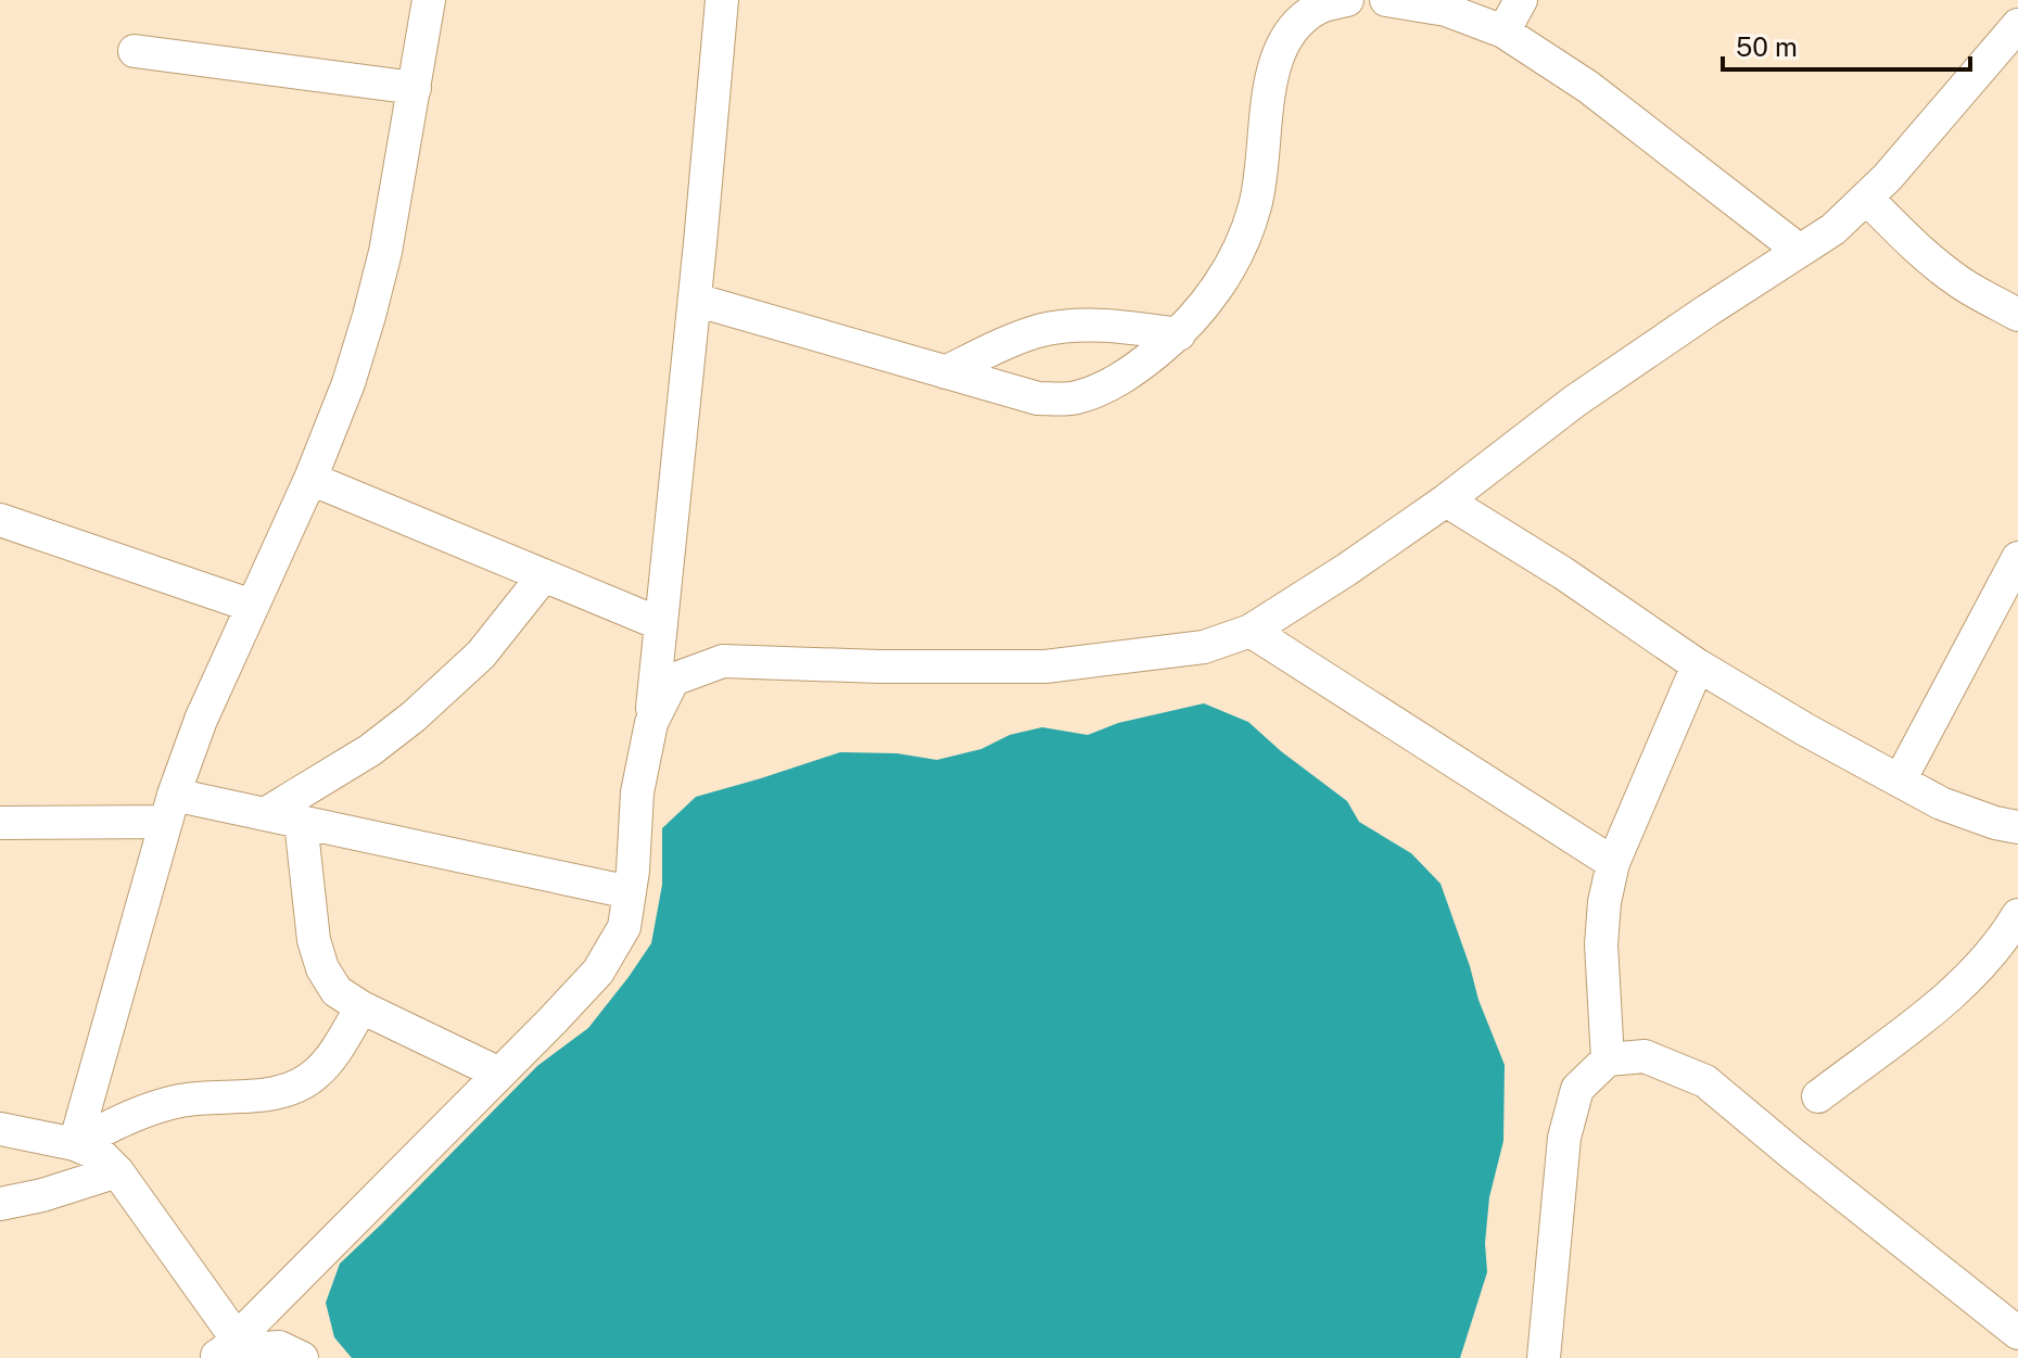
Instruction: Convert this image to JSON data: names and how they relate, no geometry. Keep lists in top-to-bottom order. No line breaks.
{"scale_bar":"50 m"}
